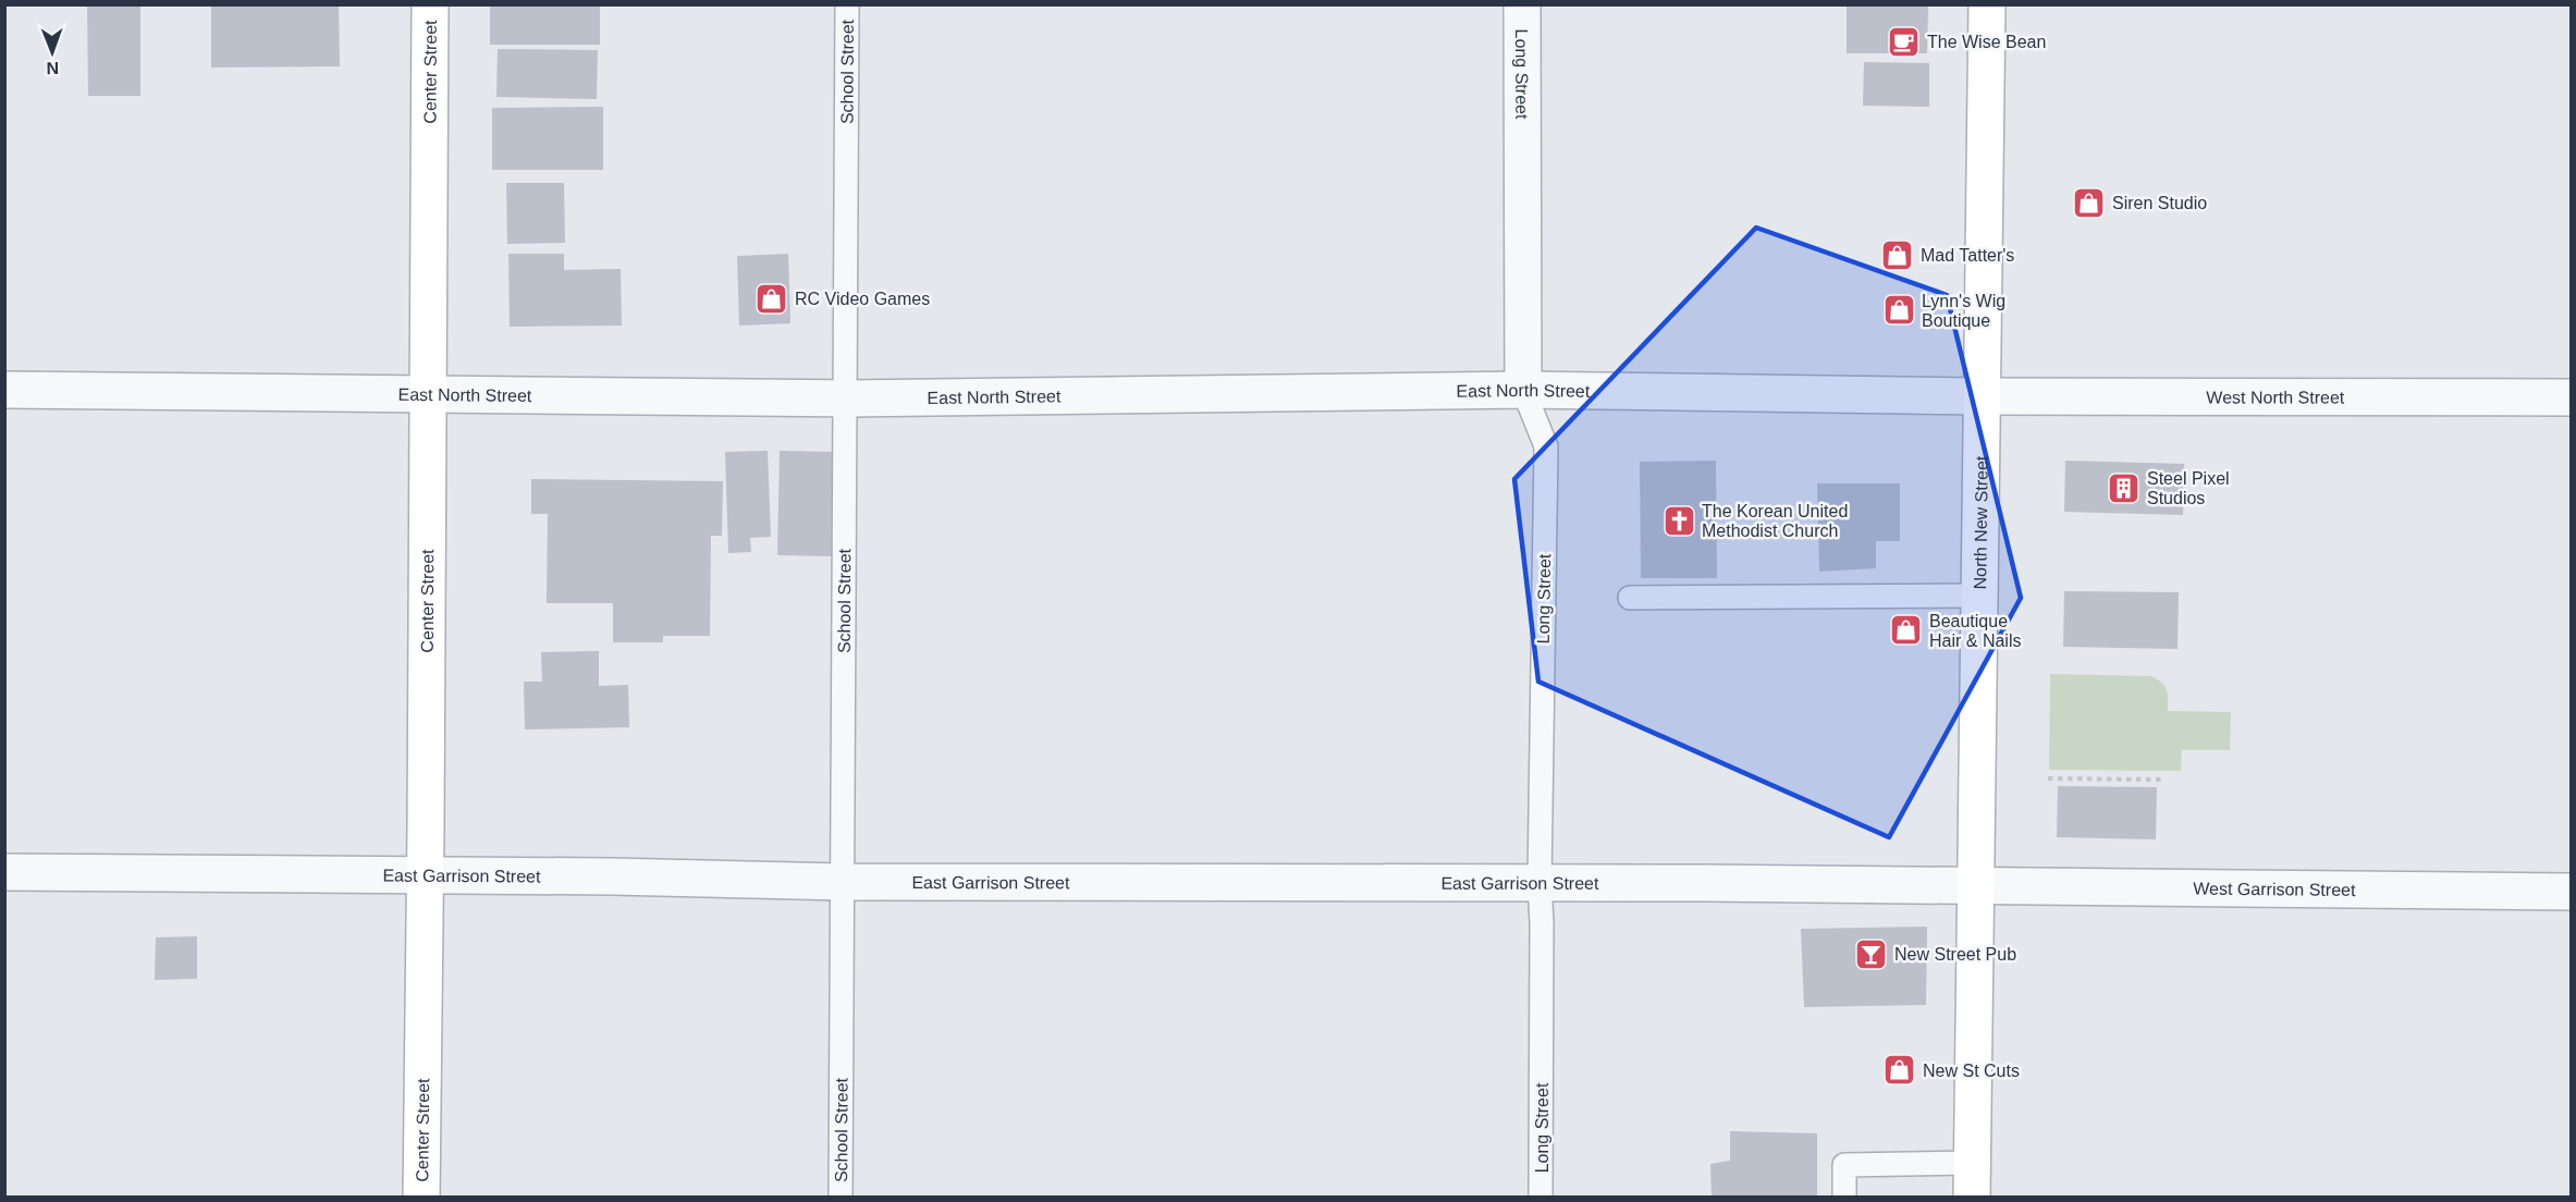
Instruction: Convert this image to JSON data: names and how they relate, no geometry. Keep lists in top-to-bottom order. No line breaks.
{"streets":{"main road":["Center Street","North New Street"],"street":["Long Street","East North Street","West North Street","East Garrison Street","West Garrison Street"],"lane":["School Street"]},"crossings":[["Center Street","East North Street"],["Center Street","East Garrison Street"],["School Street","East North Street"],["School Street","East Garrison Street"],["Long Street","East North Street"],["Long Street","East Garrison Street"],["East North Street","West North Street"],["East North Street","North New Street"],["West North Street","North New Street"],["North New Street","East Garrison Street"],["North New Street","West Garrison Street"],["East Garrison Street","West Garrison Street"]],"places":{"cafe":["The Wise Bean"],"shop":["Siren Studio","Mad Tatter's","RC Video Games","Lynn's Wig Boutique","Beautique Hair & Nails","New St Cuts"],"building":["Steel Pixel Studios"],"church":["The Korean United Methodist Church"],"bar":["New Street Pub"]},"north":"bottom"}
